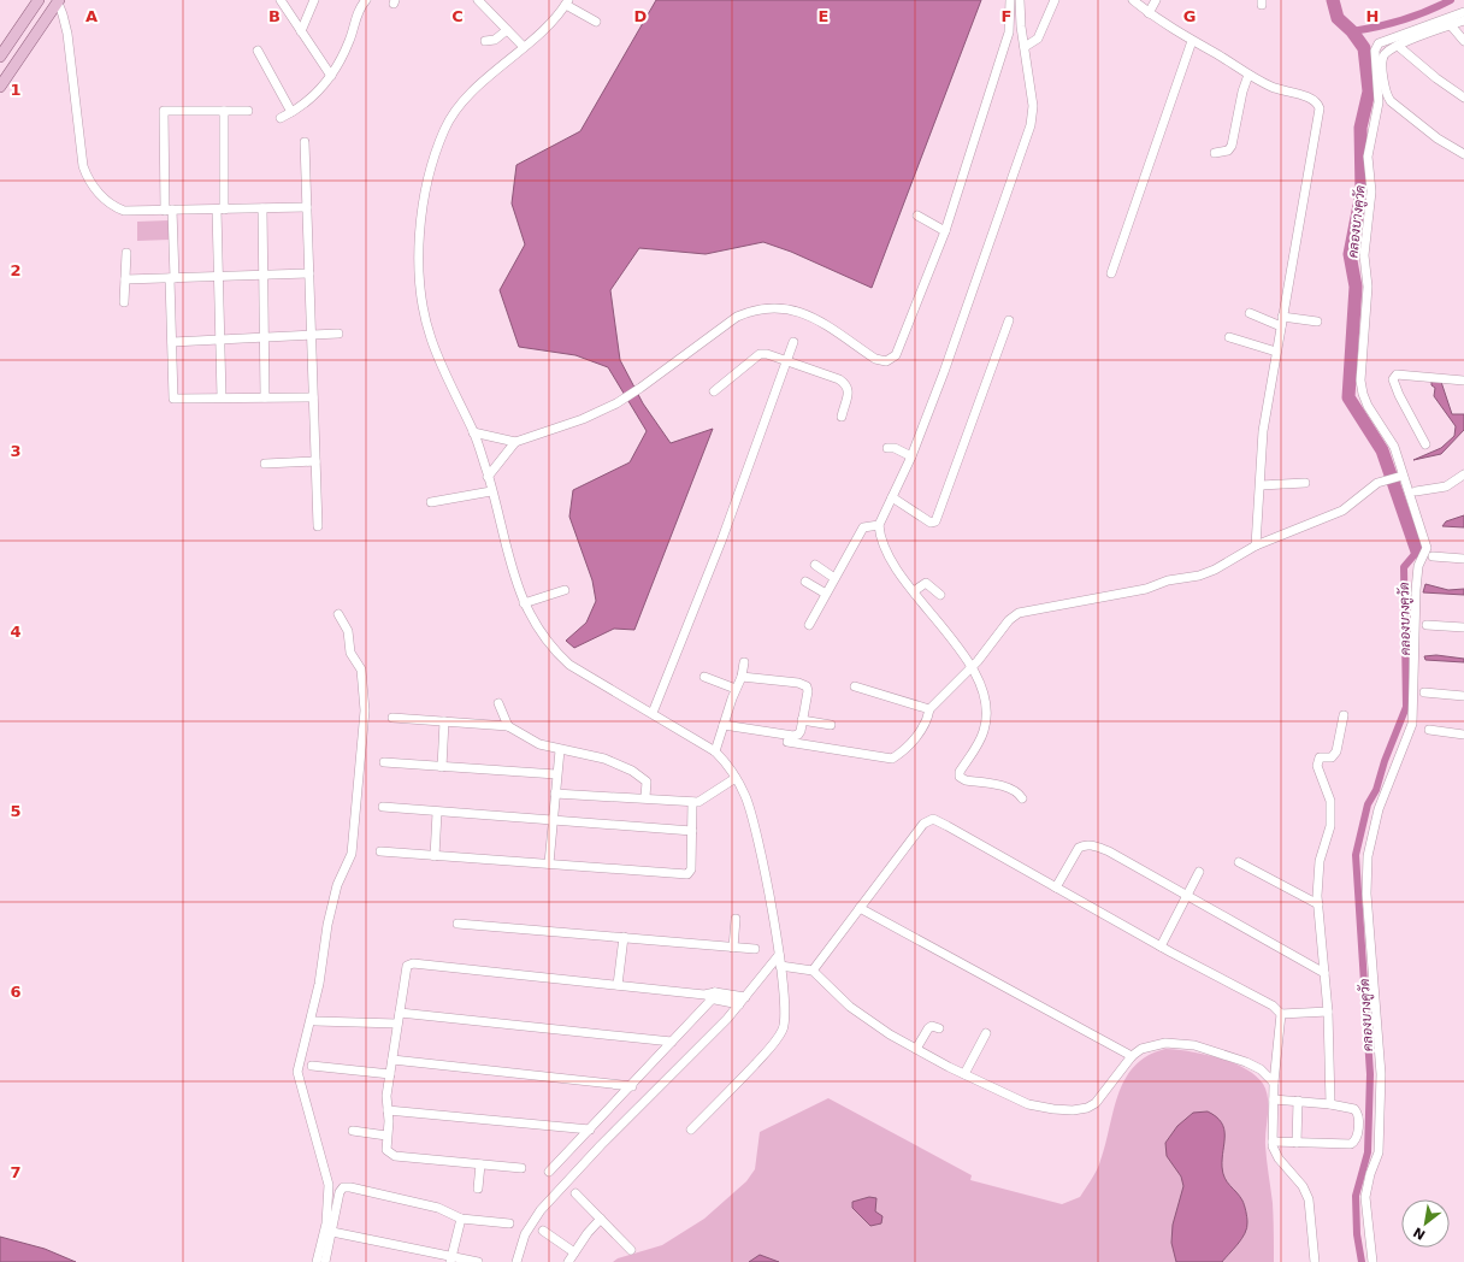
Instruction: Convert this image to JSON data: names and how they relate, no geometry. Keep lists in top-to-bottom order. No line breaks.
{"water":["คลองบางคูวัด"],"north":"bottom left","grid":{"columns":["A","B","C","D","E","F","G","H"],"rows":["1","2","3","4","5","6","7"]}}
